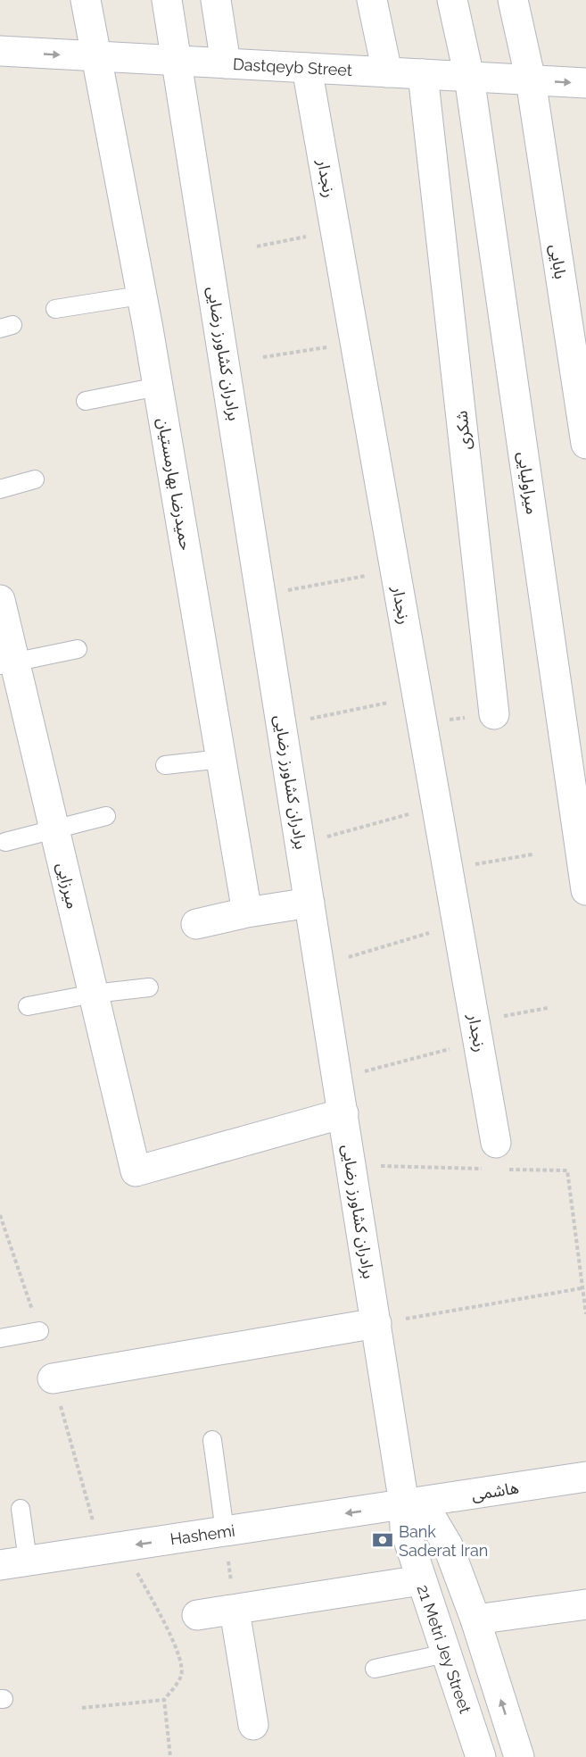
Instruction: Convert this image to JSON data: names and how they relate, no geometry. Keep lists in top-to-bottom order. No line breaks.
{"streets":{"street":["Dastqeyb Street","رنجدار","بابایی","برادران کشاورز رضایی","شکری","میراولیایی","حمیدرضا بهارمستیان","میرزایی","هاشمی","Hashemi","21 Metri Jey Street"]},"crossings":[["Dastqeyb Street","رنجدار"],["Dastqeyb Street","بابایی"],["Dastqeyb Street","برادران کشاورز رضایی"],["Dastqeyb Street","شکری"],["Dastqeyb Street","میراولیایی"],["Dastqeyb Street","حمیدرضا بهارمستیان"],["برادران کشاورز رضایی","میرزایی"],["برادران کشاورز رضایی","هاشمی"],["برادران کشاورز رضایی","Hashemi"],["برادران کشاورز رضایی","21 Metri Jey Street"],["هاشمی","Hashemi"],["هاشمی","21 Metri Jey Street"],["Hashemi","21 Metri Jey Street"]],"places":{"bank":["Bank Saderat Iran"]}}
